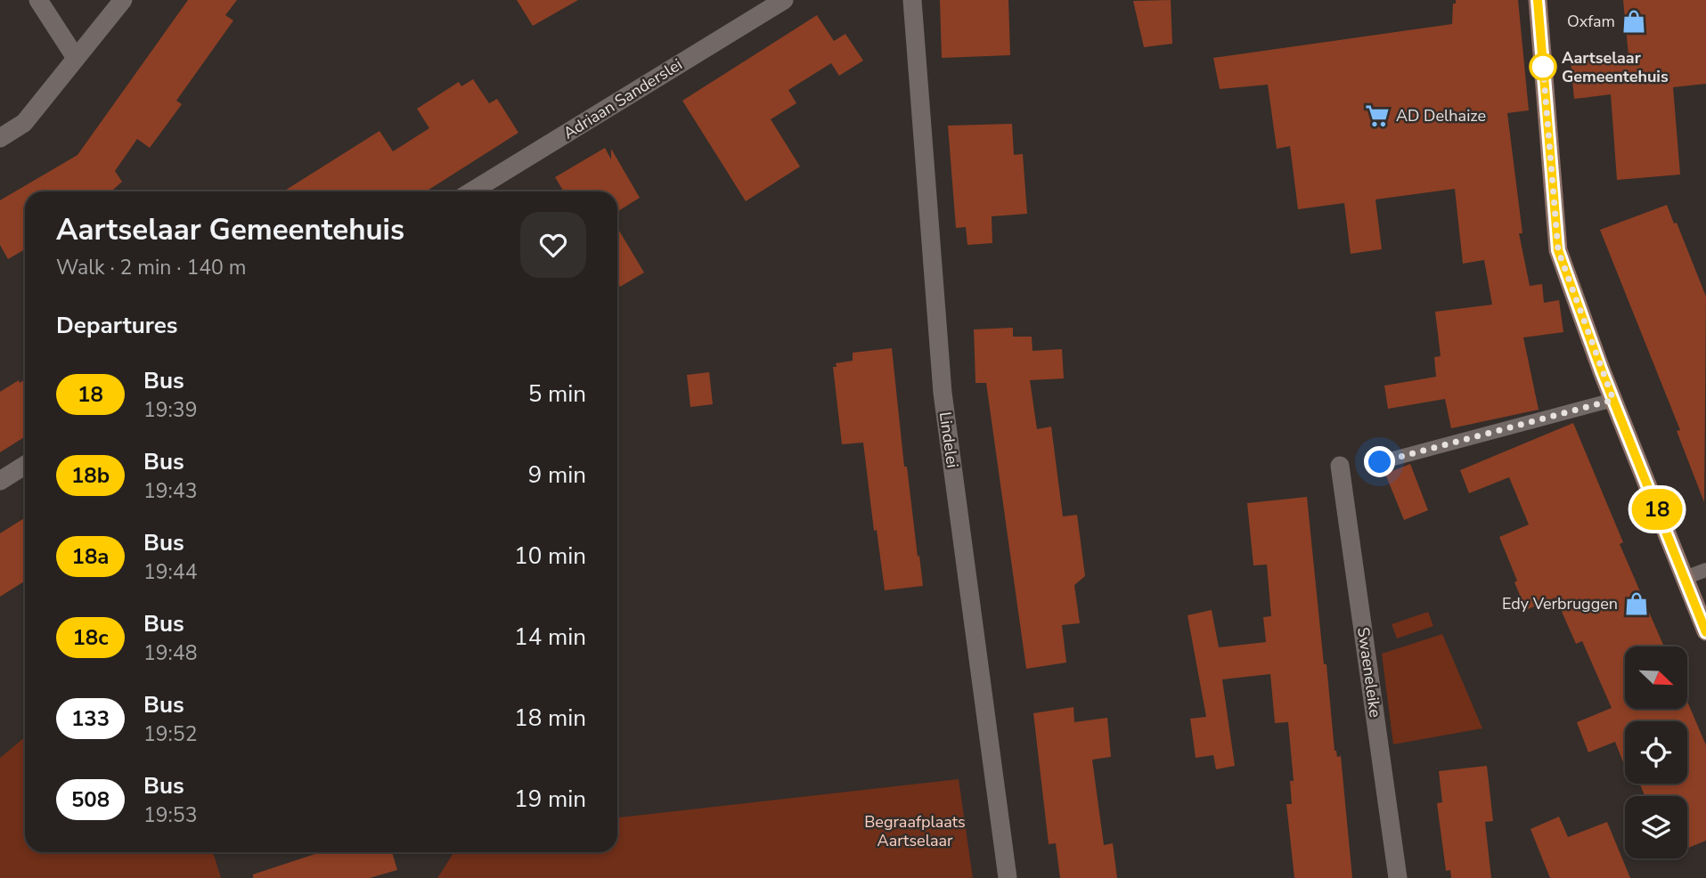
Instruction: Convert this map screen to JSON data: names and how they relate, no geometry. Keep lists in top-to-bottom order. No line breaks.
{"streets":{"street":["Adriaan Sanderslei","Lindelei","Swaeneleike"]},"parks":["Begraafplaats Aartselaar"],"places":{"shop":["Oxfam","Edy Verbruggen"],"other":["Aartselaar Gemeentehuis"],"supermarket":["AD Delhaize"]},"lines":["bus line 18"],"north":"bottom right","page":{"on_map":"18","heading":[["Aartselaar Gemeentehuis","Walk · 2 min · 140 m"],"Departures"],"list":[{"mark":"18","name":"Bus","note":"19:39","value":"5 min"},{"mark":"18b","name":"Bus","note":"19:43","value":"9 min"},{"mark":"18a","name":"Bus","note":"19:44","value":"10 min"},{"mark":"18c","name":"Bus","note":"19:48","value":"14 min"},{"mark":"133","name":"Bus","note":"19:52","value":"18 min"},{"mark":"508","name":"Bus","note":"19:53","value":"19 min"}]}}
